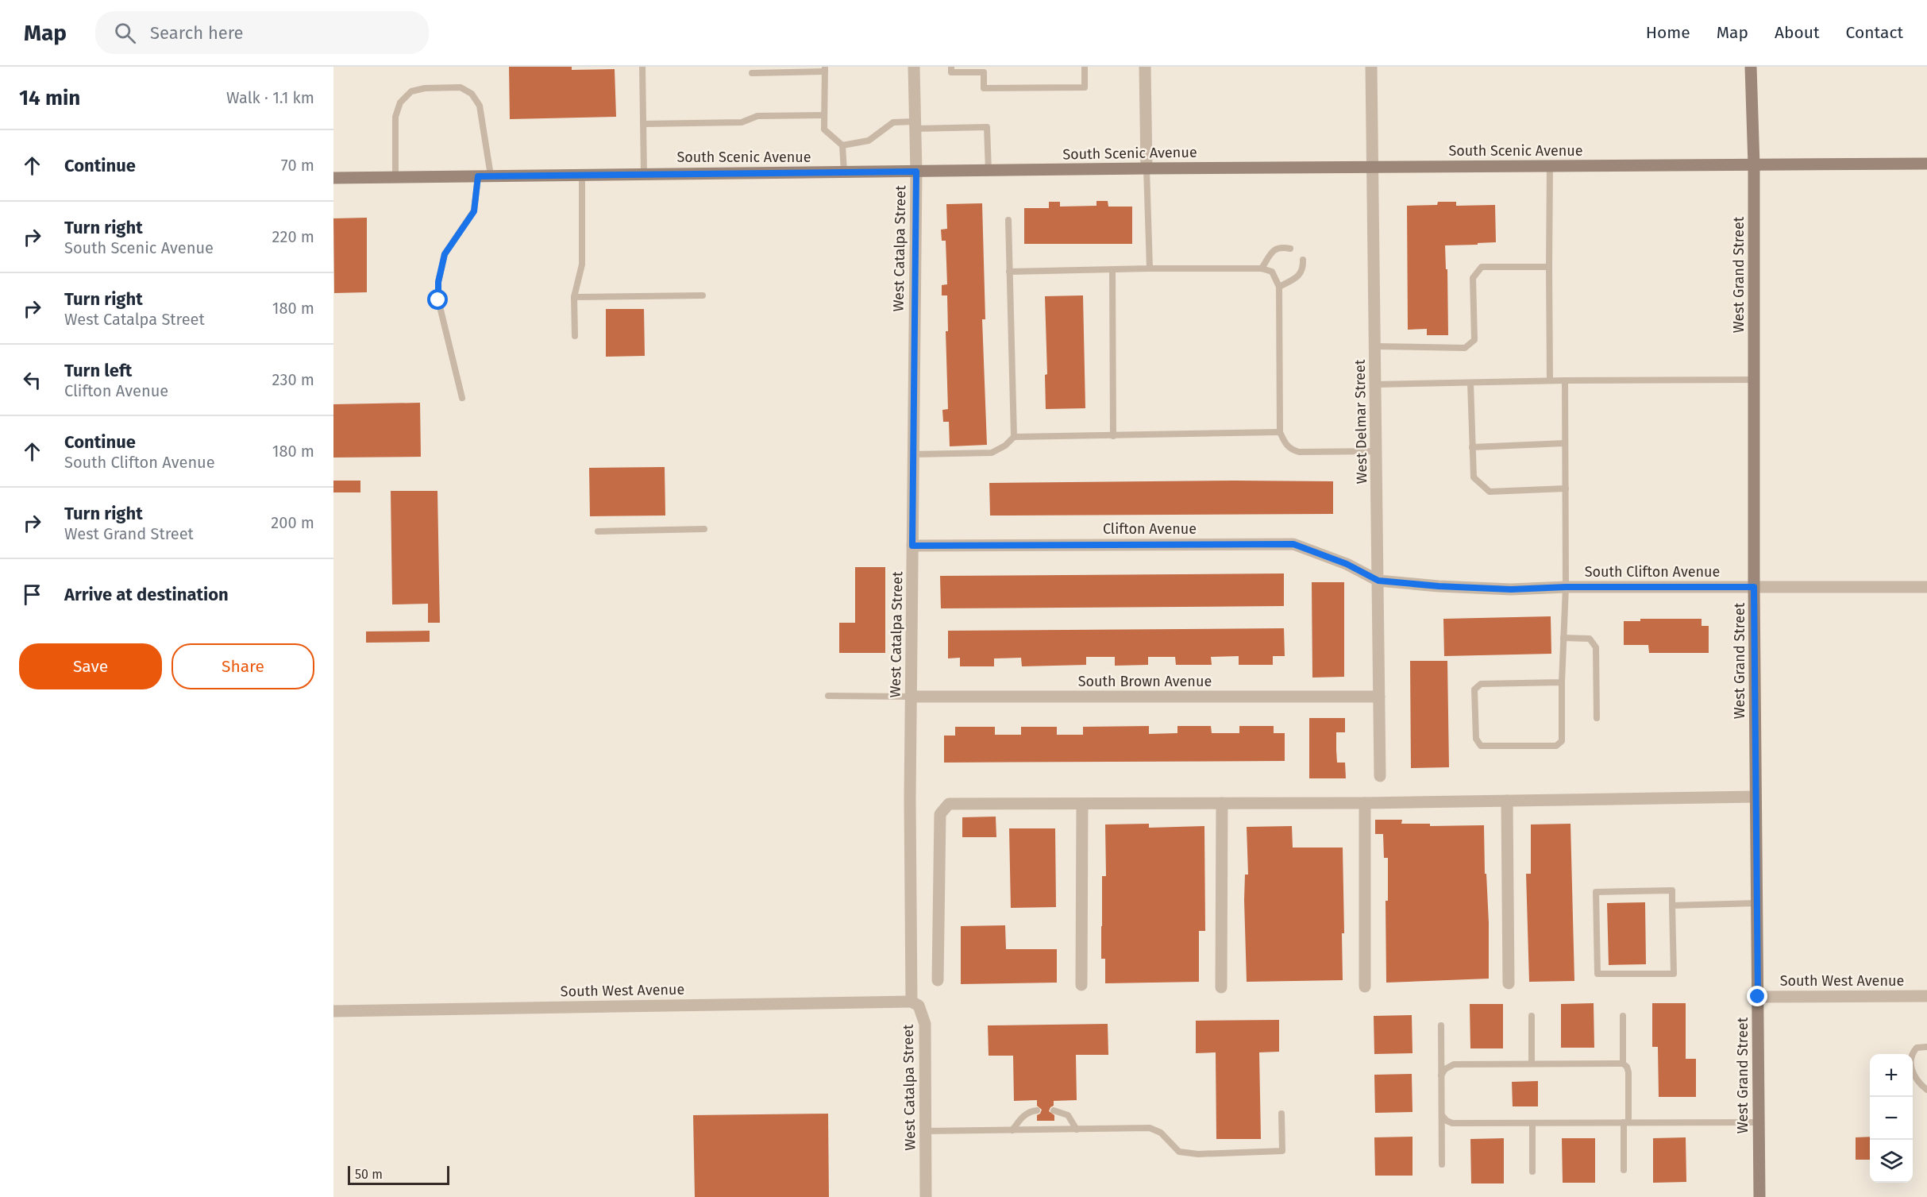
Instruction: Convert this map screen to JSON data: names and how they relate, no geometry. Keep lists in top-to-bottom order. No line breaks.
{"streets":{"main road":["South Scenic Avenue","West Grand Street"],"street":["West Catalpa Street","West Delmar Street","Clifton Avenue","South Clifton Avenue","South Brown Avenue","South West Avenue"]},"crossings":[["South Scenic Avenue","West Catalpa Street"],["South Scenic Avenue","West Grand Street"],["South Scenic Avenue","West Delmar Street"],["West Catalpa Street","Clifton Avenue"],["West Catalpa Street","South Brown Avenue"],["West Catalpa Street","South West Avenue"],["West Grand Street","South Clifton Avenue"],["West Grand Street","South West Avenue"],["West Delmar Street","Clifton Avenue"],["West Delmar Street","South Clifton Avenue"],["West Delmar Street","South Brown Avenue"],["Clifton Avenue","South Clifton Avenue"]],"scale_bar":"50 m","page":{"header":"Map","search":"Search here","nav":["Home","Map","About","Contact"],"heading":["14 min","Walk · 1.1 km"],"list":[["Continue","70 m"],["Turn right","South Scenic Avenue","220 m"],["Turn right","West Catalpa Street","180 m"],["Turn left","Clifton Avenue","230 m"],["Continue","South Clifton Avenue","180 m"],["Turn right","West Grand Street","200 m"],"Arrive at destination"],"buttons":["Save","Share"],"map_buttons":["+","−"],"scale":"50 m"}}
